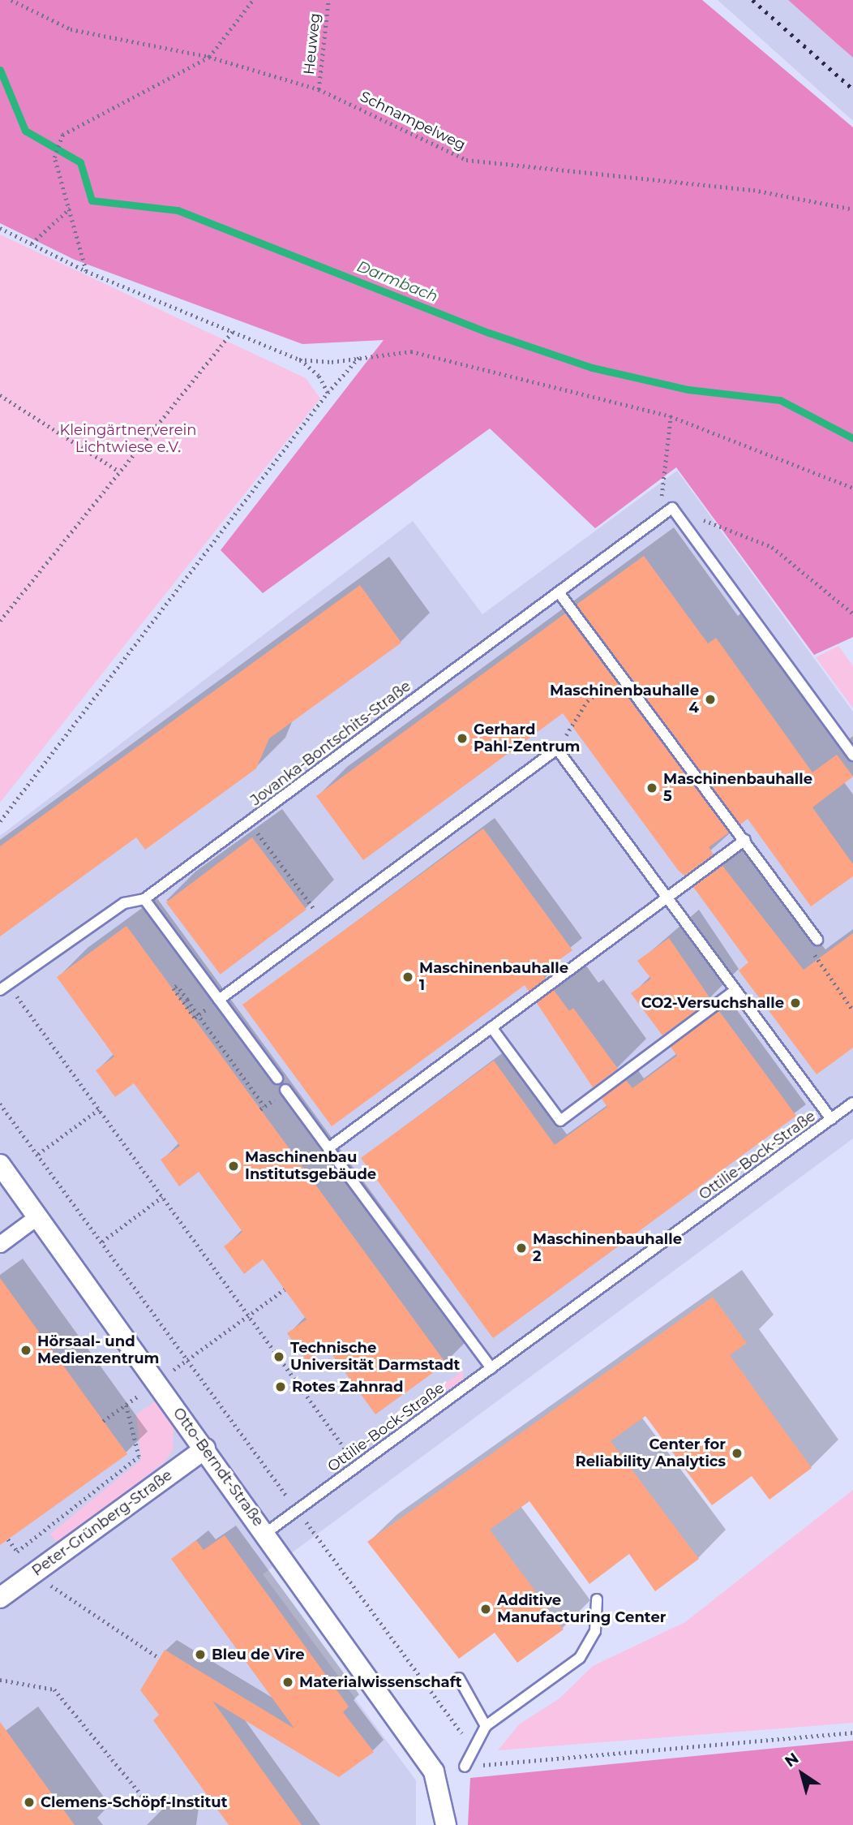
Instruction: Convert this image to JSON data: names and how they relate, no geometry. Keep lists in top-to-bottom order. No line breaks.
{"streets":{"street":["Otto-Berndt-Straße","Peter-Grünberg-Straße"],"lane":["Jovanka-Bontschits-Straße","Ottilie-Bock-Straße"],"path":["Heuweg","Schnampelweg"]},"crossings":[["Heuweg","Schnampelweg"],["Ottilie-Bock-Straße","Otto-Berndt-Straße"],["Otto-Berndt-Straße","Peter-Grünberg-Straße"]],"water":["Darmbach"],"parks":["Kleingärtnerverein Lichtwiese e.V."],"places":["Maschinenbauhalle 4","Gerhard Pahl-Zentrum","Maschinenbauhalle 5","Maschinenbauhalle 1","CO2-Versuchshalle","Maschinenbau Institutsgebäude","Maschinenbauhalle 2","Hörsaal- und Medienzentrum","Technische Universität Darmstadt","Rotes Zahnrad","Center for Reliability Analytics","Additive Manufacturing Center","Bleu de Vire","Materialwissenschaft","Clemens-Schöpf-Institut"],"north":"top left"}
